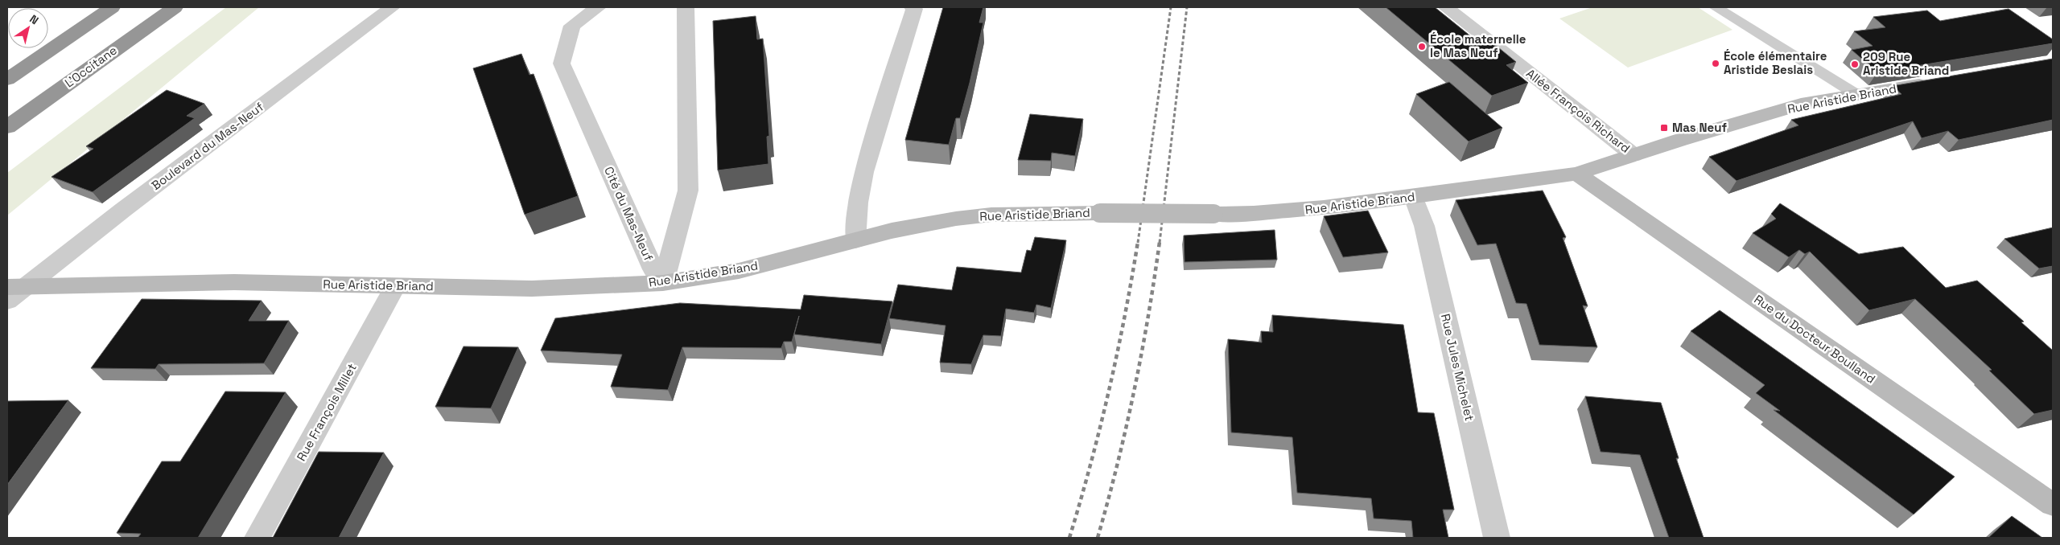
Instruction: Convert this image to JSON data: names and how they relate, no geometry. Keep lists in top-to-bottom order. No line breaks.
{"streets":{"highway":["L'Occitane"],"street":["Rue Aristide Briand","Allée François Richard","Boulevard du Mas-Neuf","Cité du Mas-Neuf","Rue du Docteur Boulland","Rue Jules Michelet","Rue François Millet"]},"crossings":[["Rue Aristide Briand","Allée François Richard"],["Rue Aristide Briand","Boulevard du Mas-Neuf"],["Rue Aristide Briand","Cité du Mas-Neuf"],["Rue Aristide Briand","Rue du Docteur Boulland"],["Rue Aristide Briand","Rue Jules Michelet"],["Rue Aristide Briand","Rue François Millet"]],"places":{"other":["École maternelle le Mas Neuf","École élémentaire Aristide Beslais","209 Rue Aristide Briand"],"transit":["Mas Neuf"]},"north":"top right"}
